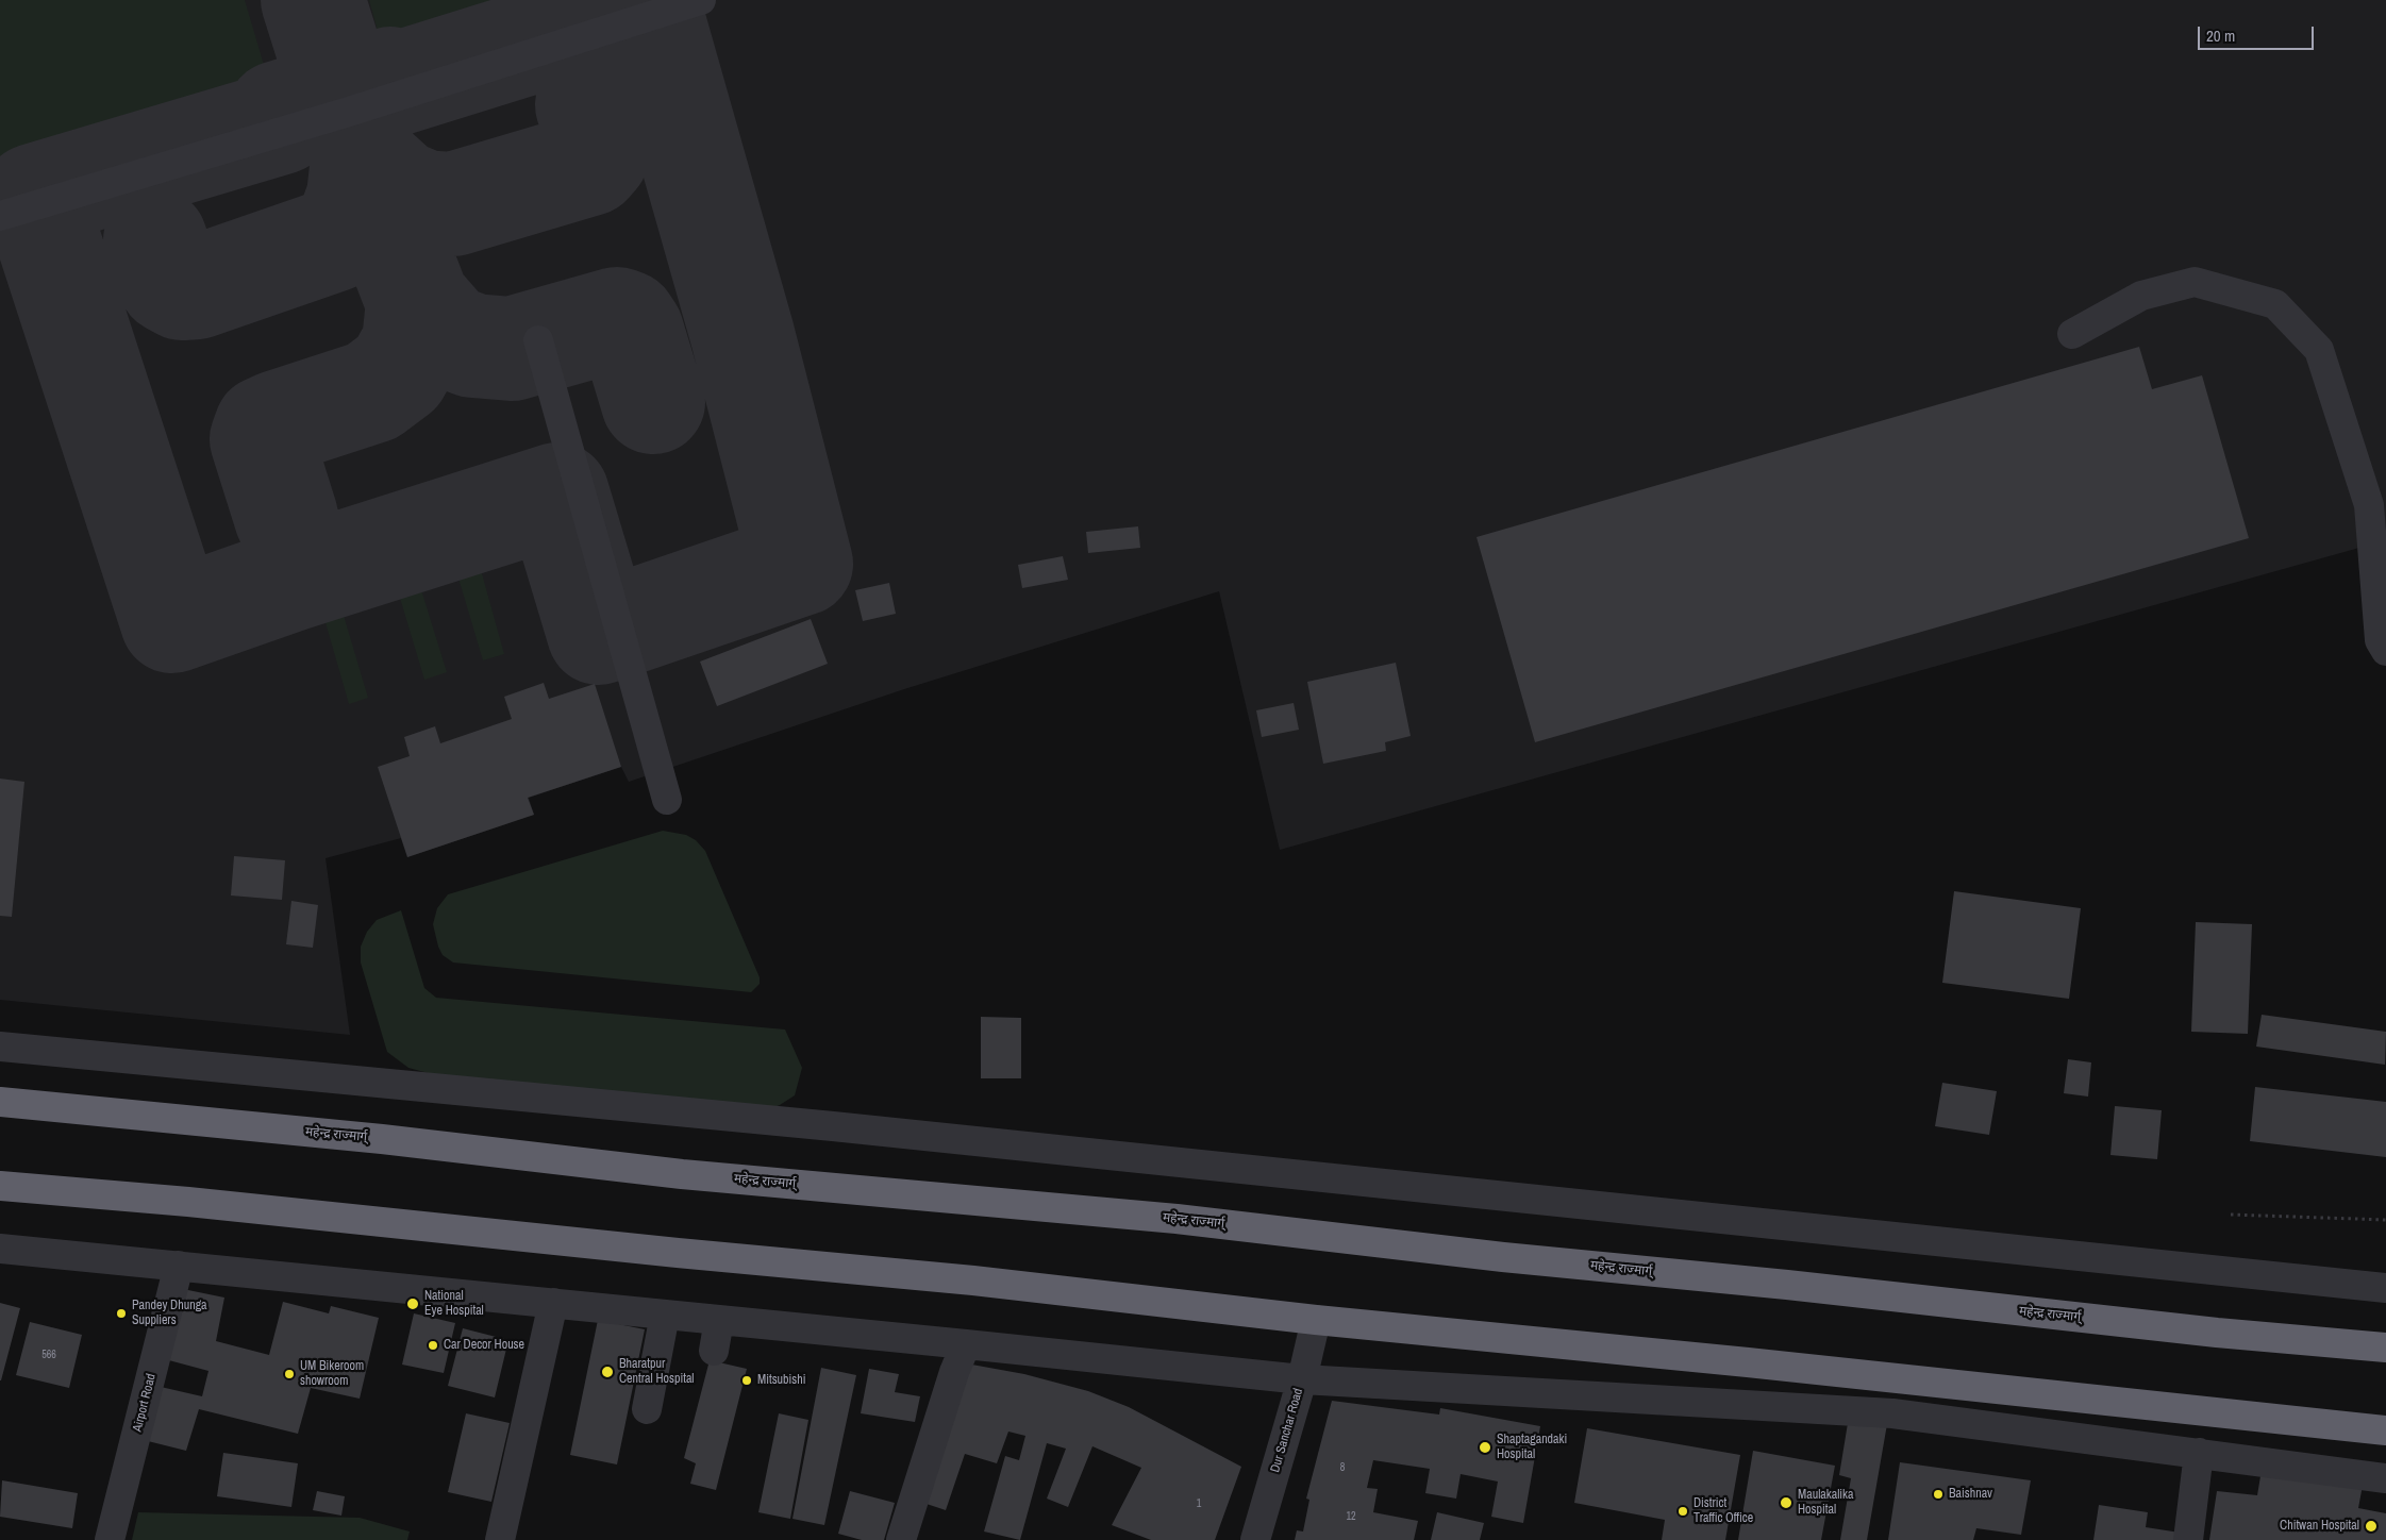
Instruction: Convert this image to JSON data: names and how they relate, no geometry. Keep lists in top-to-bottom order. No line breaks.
{"streets":{"highway":["महेन्द्र राज्मार्ग्"],"street":["Airport Road","Dur Sanchar Road"]},"places":["National Eye Hospital","Pandey Dhunga Suppliers","Car Decor House","Bharatpur Central Hospital","UM Bikeroom showroom","Mitsubishi","Shaptagandaki Hospital","Baishnav","Maulakalika Hospital","District Traffic Office","Chitwan Hospital"],"house_numbers":["566","8","1","12"],"scale_bar":"20 m"}
